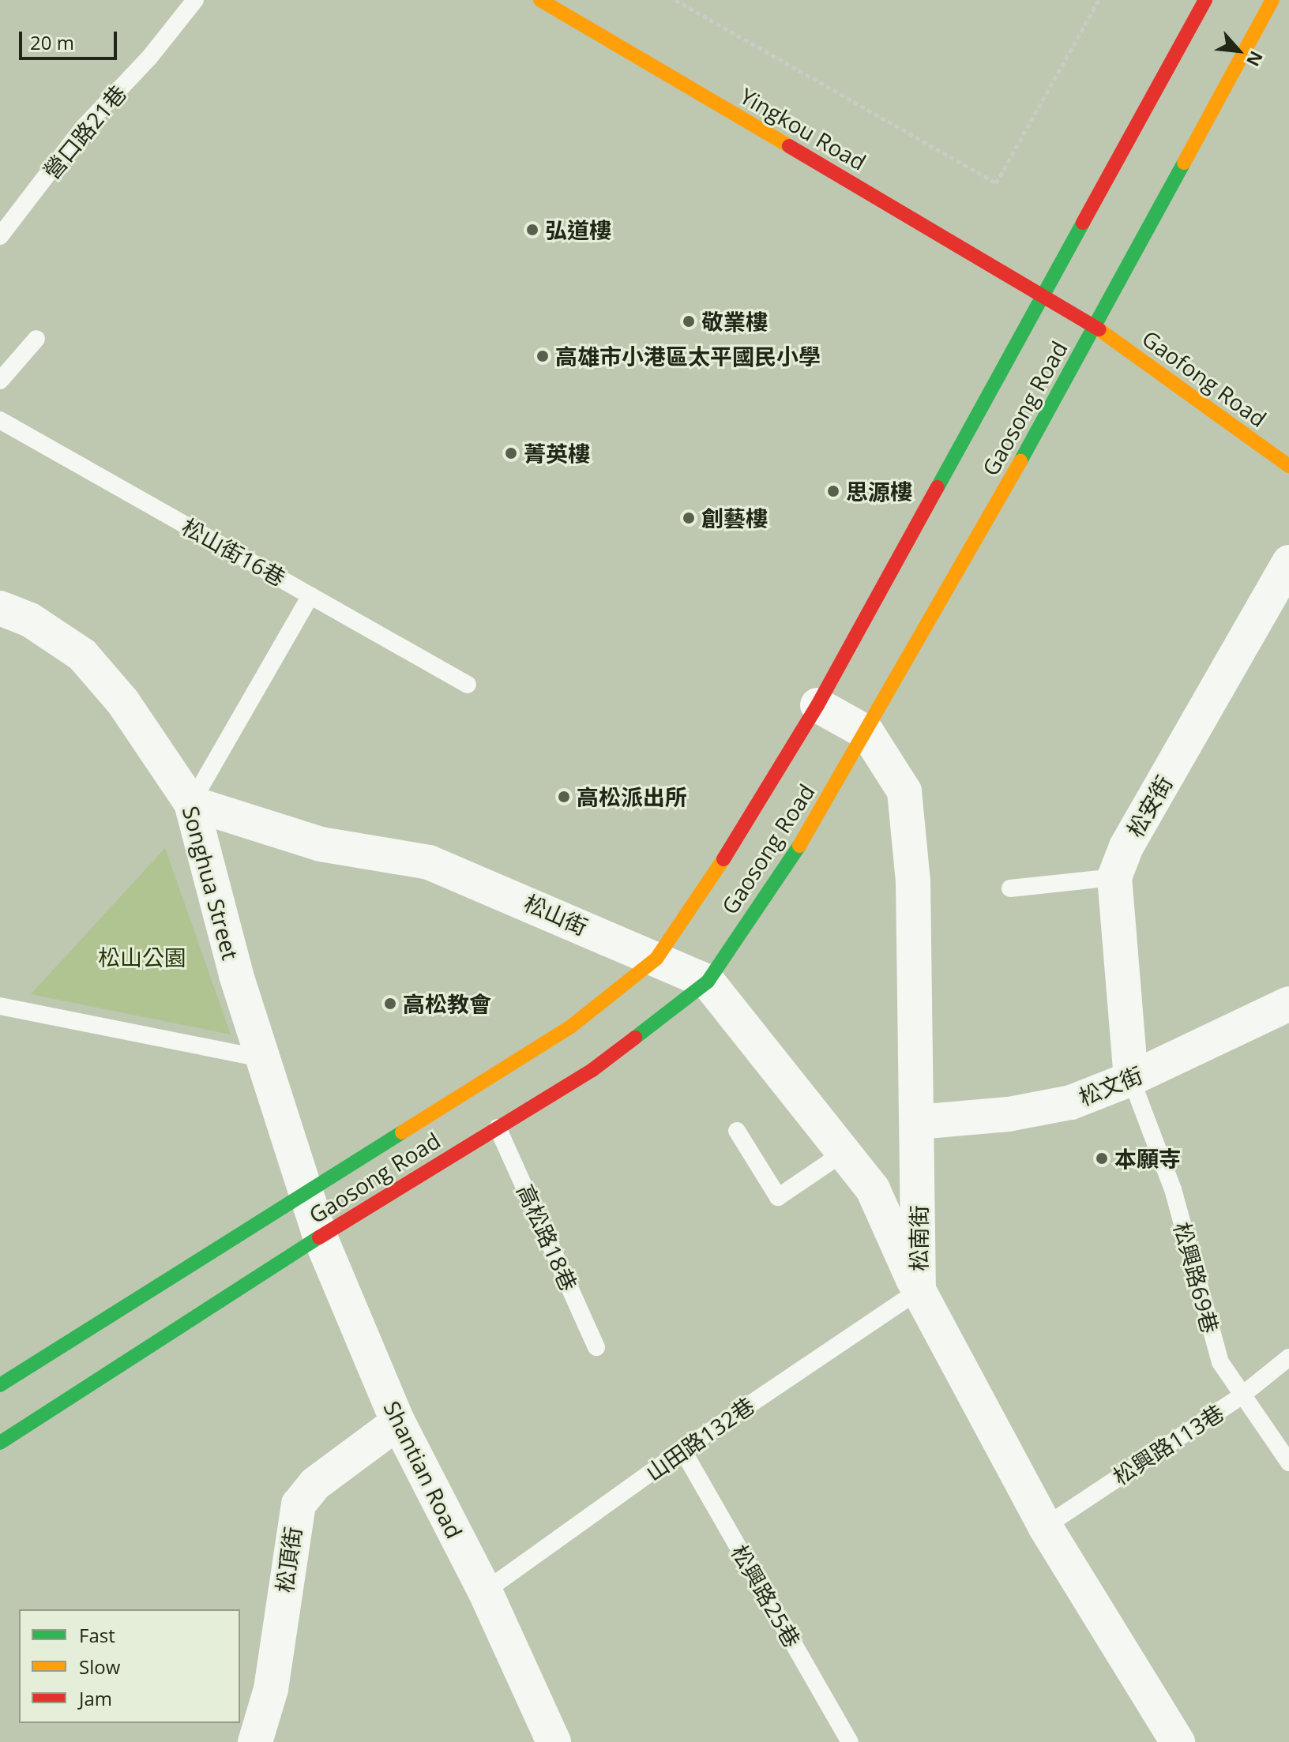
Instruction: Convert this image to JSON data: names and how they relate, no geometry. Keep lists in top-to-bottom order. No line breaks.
{"streets":{"street":["Yingkou Road","Gaofong Road","Gaosong Road","松安街","Songhua Street","松山街","松文街","松南街","Shantian Road","松頂街"],"lane":["營口路21巷","松山街16巷","高松路18巷","松興路69巷","山田路132巷","松興路113巷","松興路25巷"]},"crossings":[["Yingkou Road","Gaofong Road"],["Yingkou Road","Gaosong Road"],["Gaofong Road","Gaosong Road"],["Gaosong Road","Songhua Street"],["Gaosong Road","松山街"],["Gaosong Road","高松路18巷"],["Gaosong Road","松南街"],["Gaosong Road","Shantian Road"],["松安街","松文街"],["松安街","松興路69巷"],["Songhua Street","松山街"],["Songhua Street","Shantian Road"],["松山街","松南街"],["松山街","山田路132巷"],["松文街","松南街"],["松文街","松興路69巷"],["松南街","山田路132巷"],["松南街","松興路113巷"],["松興路69巷","松興路113巷"],["山田路132巷","Shantian Road"],["山田路132巷","松興路25巷"],["Shantian Road","松頂街"]],"parks":["松山公園"],"places":["弘道樓","敬業樓","高雄市小港區太平國民小學","菁英樓","思源樓","創藝樓","高松派出所","高松教會","本願寺"],"legend":["Fast","Slow","Jam"],"scale_bar":"20 m","north":"bottom right"}
